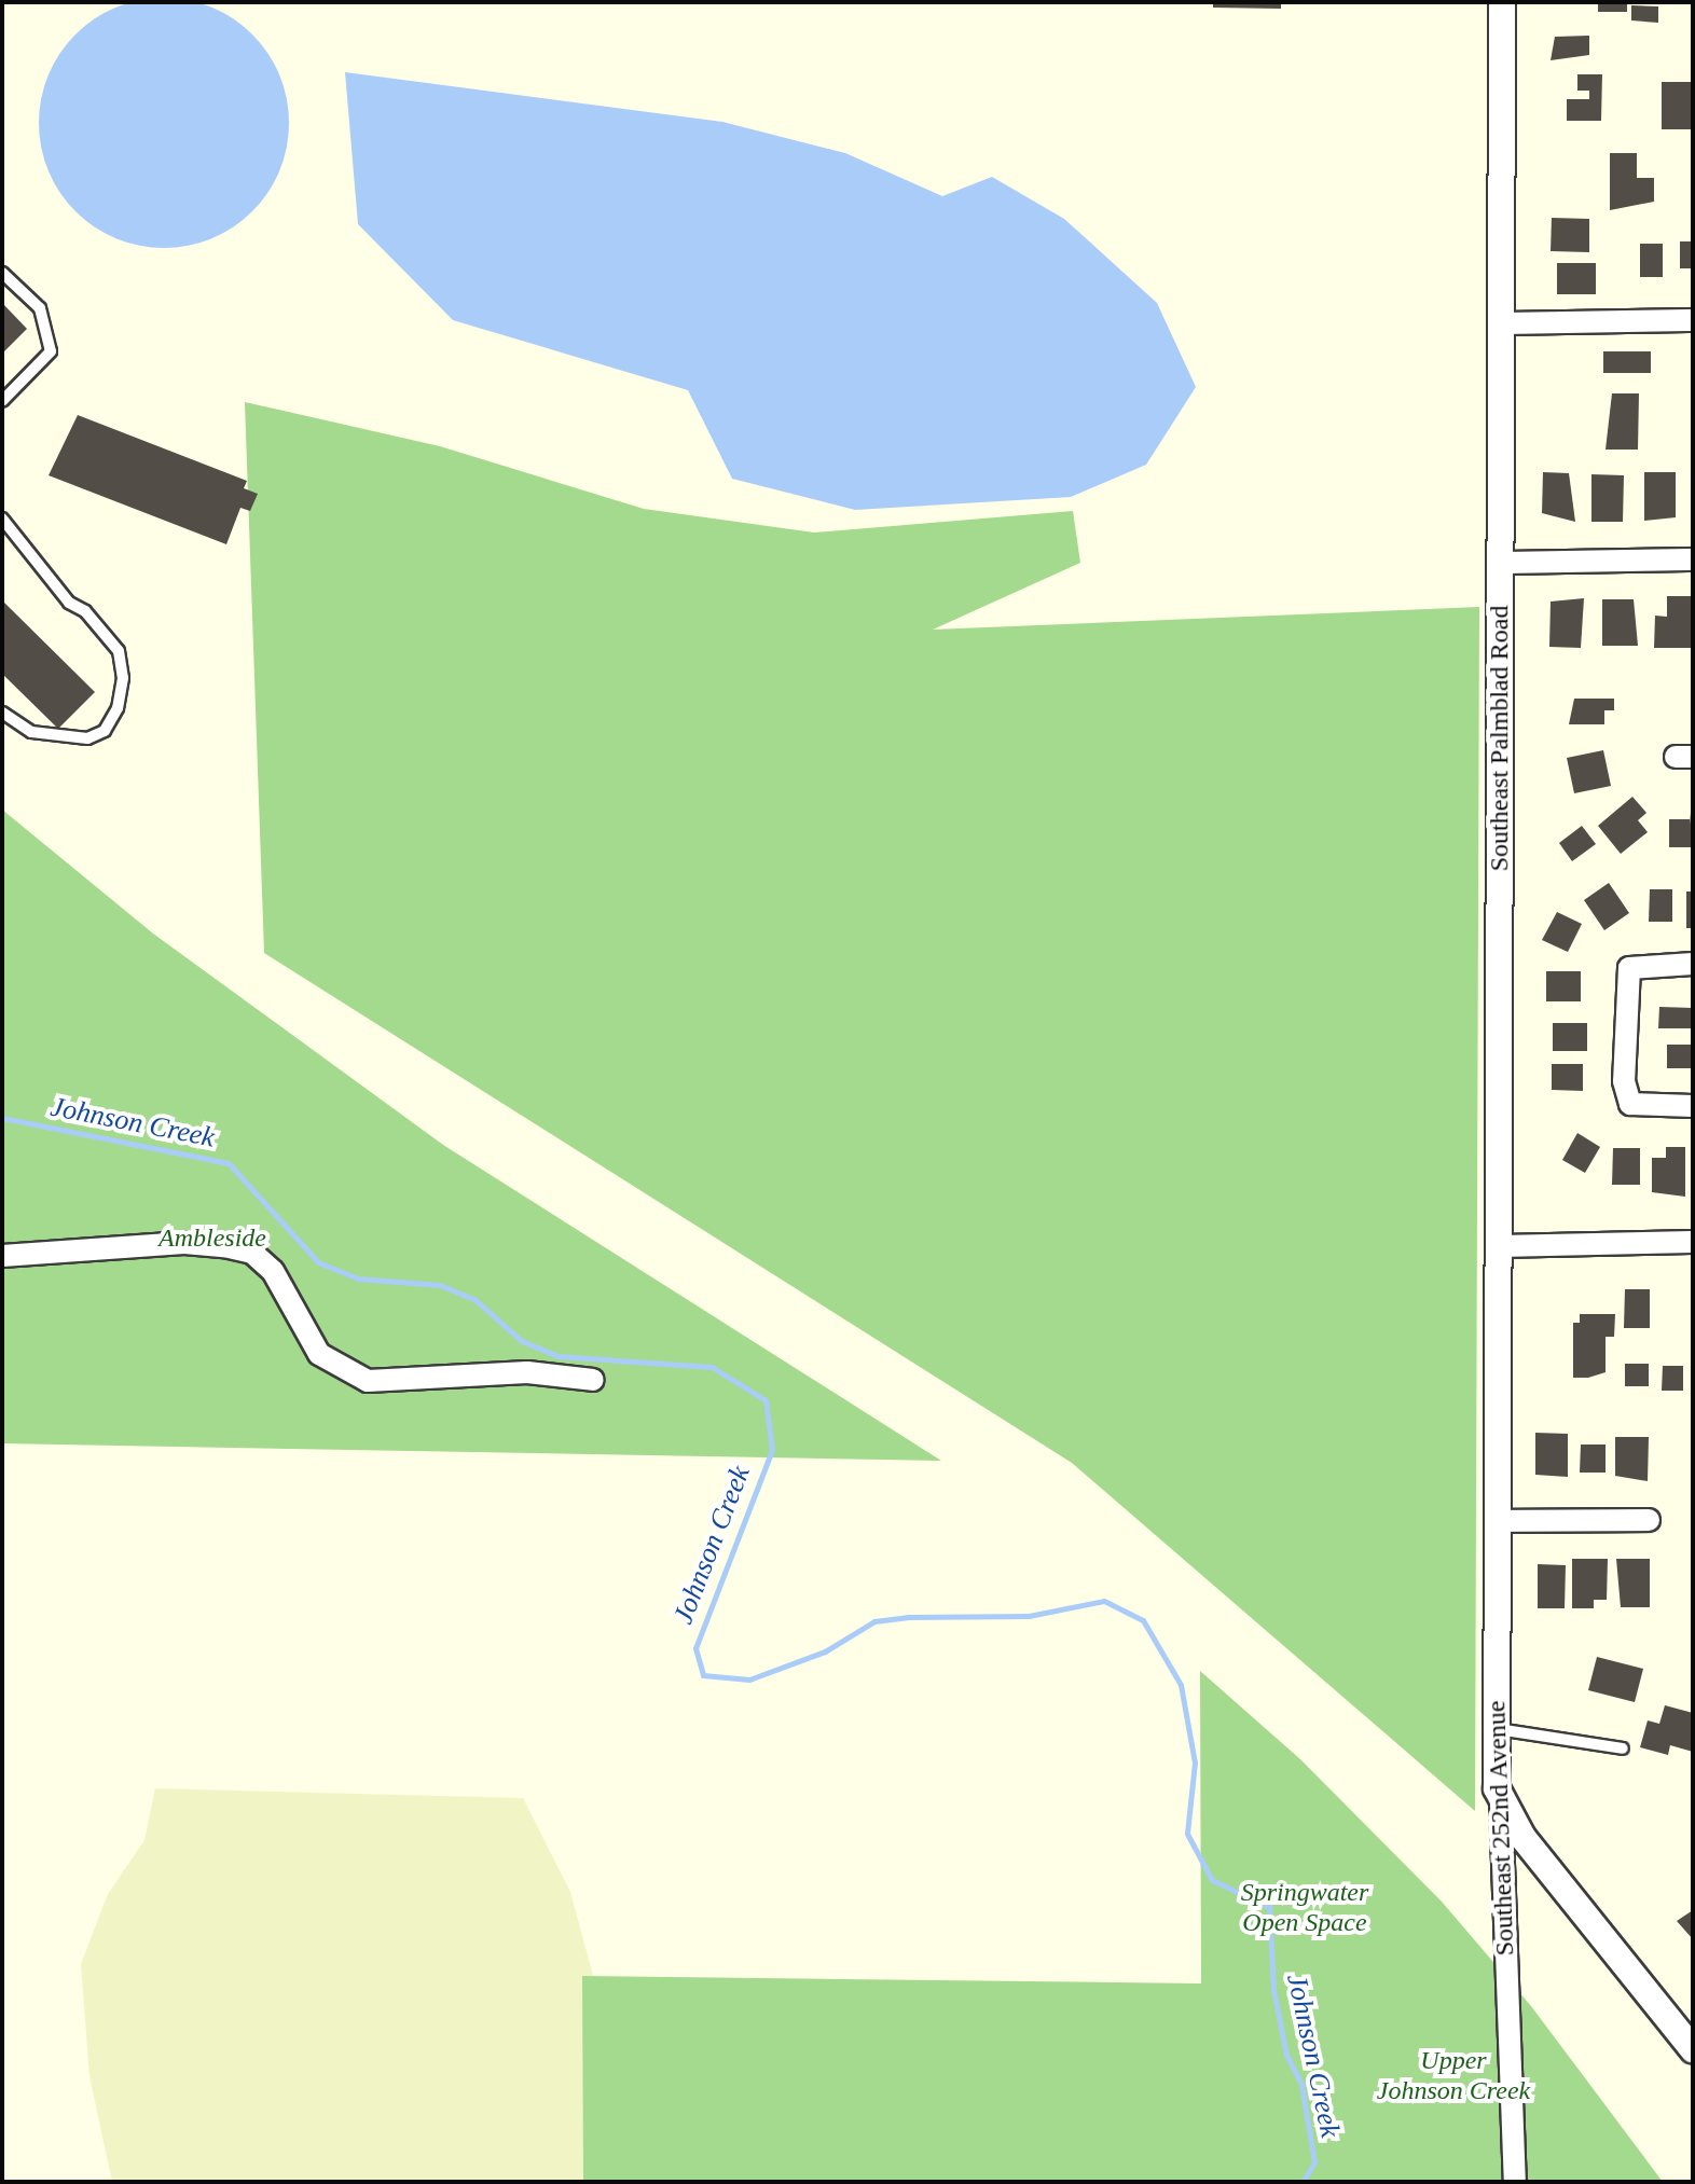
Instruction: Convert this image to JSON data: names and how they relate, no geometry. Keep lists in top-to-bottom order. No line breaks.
{"streets":{"street":["Southeast Palmblad Road","Southeast 252nd Avenue"]},"crossings":[["Southeast Palmblad Road","Southeast 252nd Avenue"]],"water":["Johnson Creek"],"parks":["Ambleside","Springwater Open Space","Upper Johnson Creek"]}
